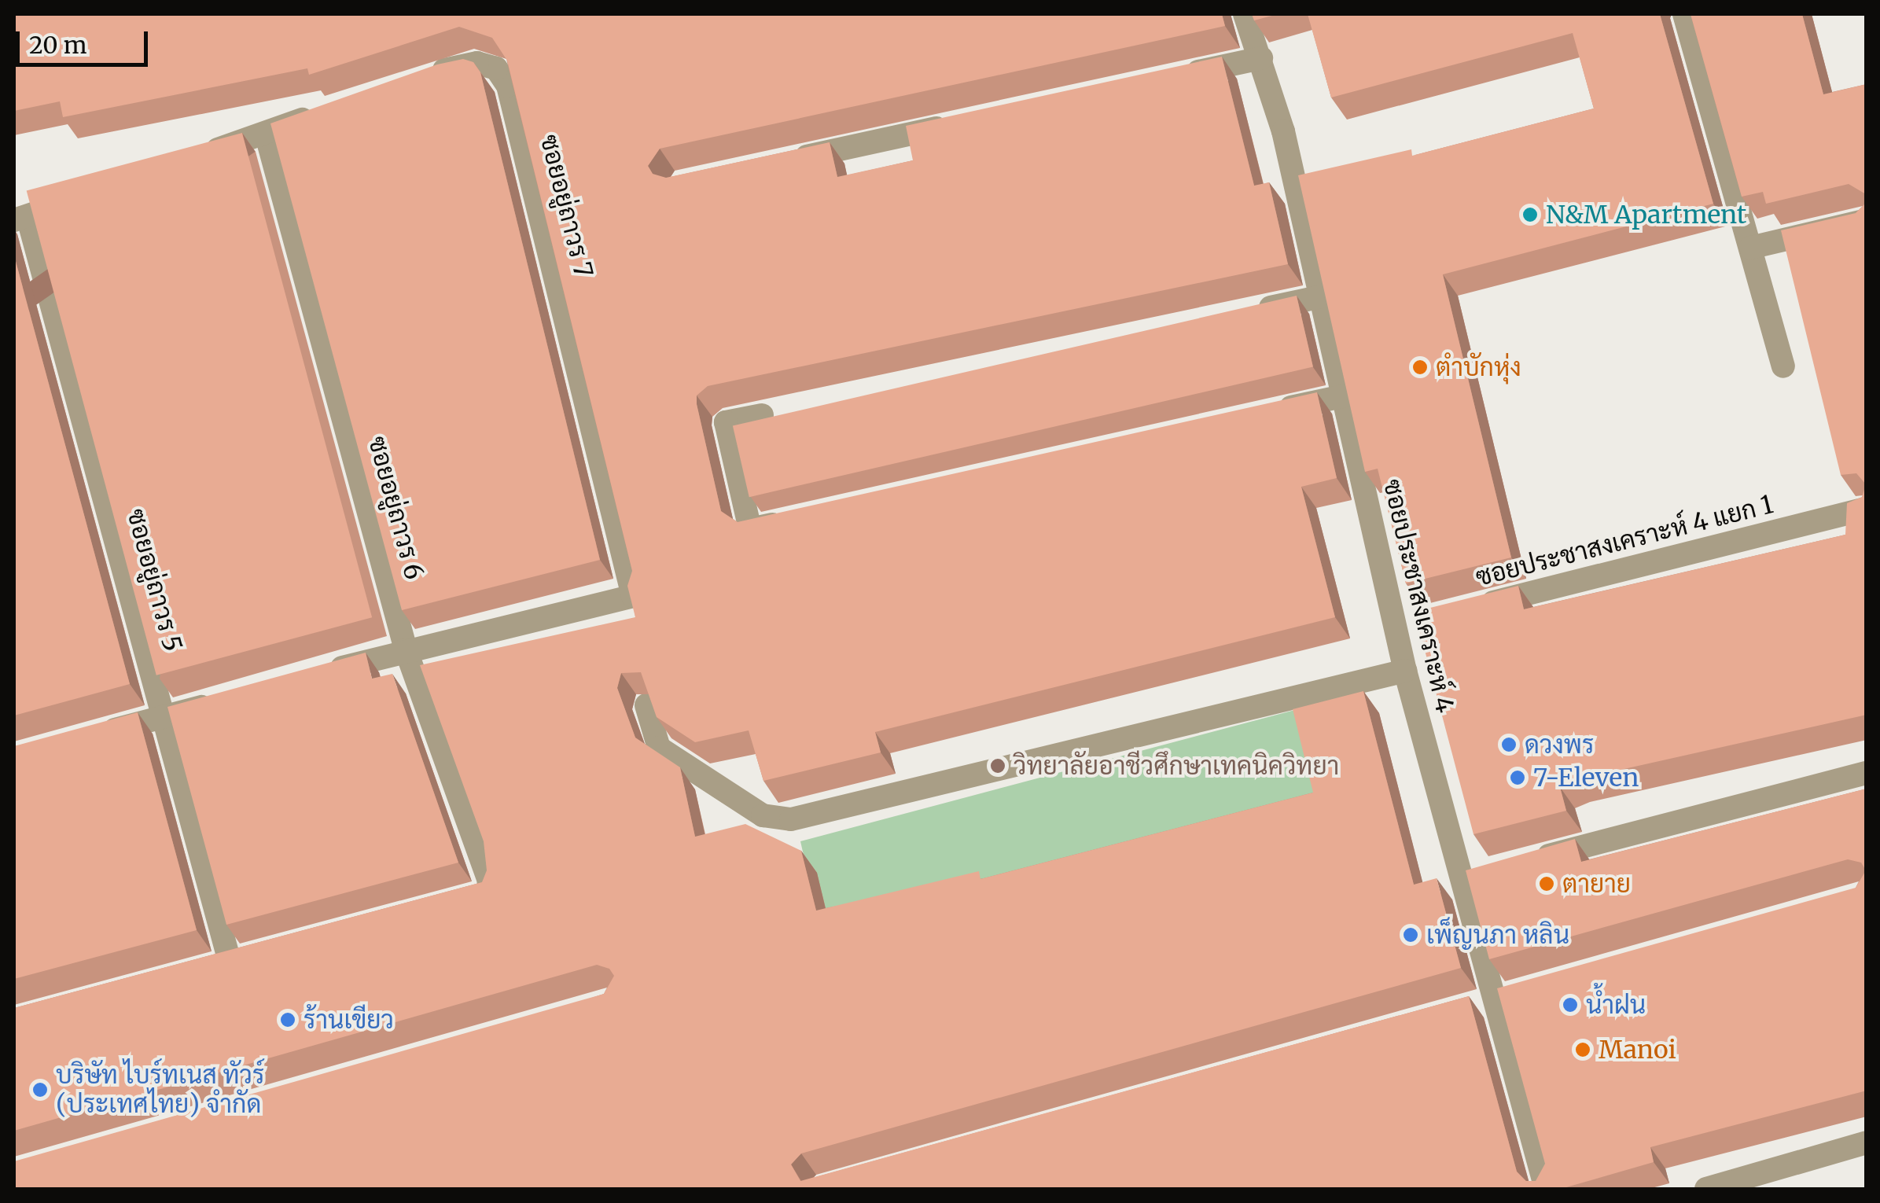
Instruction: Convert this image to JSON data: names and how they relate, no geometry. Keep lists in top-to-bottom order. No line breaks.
{"streets":{"street":["ซอยอยู่ถาวร 7","ซอยอยู่ถาวร 6","ซอยประชาสงเคราะห์ 4 แยก 1","ซอยอยู่ถาวร 5","ซอยประชาสงเคราะห์ 4"]},"crossings":[["ซอยอยู่ถาวร 7","ซอยอยู่ถาวร 6"]],"places":["N&M Apartment","ตำบักหุ่ง","ดวงพร","วิทยาลัยอาชีวศึกษาเทคนิควิทยา","7-Eleven","ตายาย","เพ็ญนภา หลิน","น้ำฝน","ร้านเขียว","Manoi","บริษัท ไบร์ทเนส ทัวร์ (ประเทศไทย) จำกัด"],"scale_bar":"20 m"}
